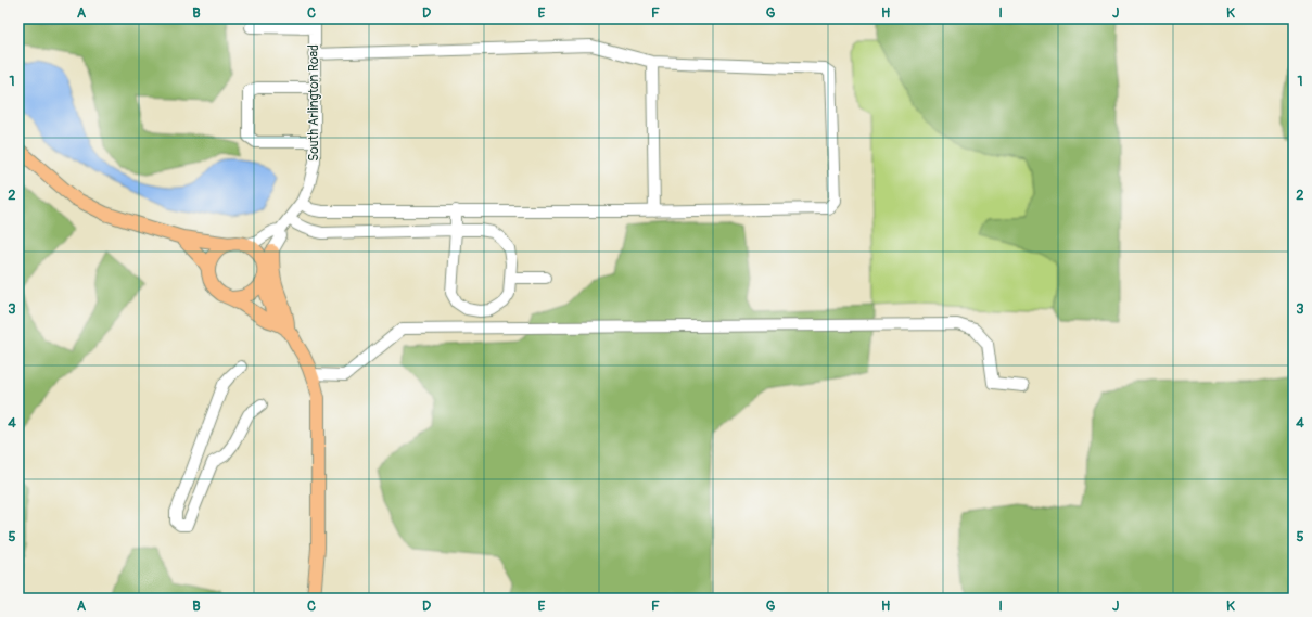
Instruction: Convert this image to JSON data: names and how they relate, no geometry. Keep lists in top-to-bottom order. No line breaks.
{"streets":{"street":["South Arlington Road"]},"grid":{"columns":["A","B","C","D","E","F","G","H","I","J","K"],"rows":["1","2","3","4","5"]}}
